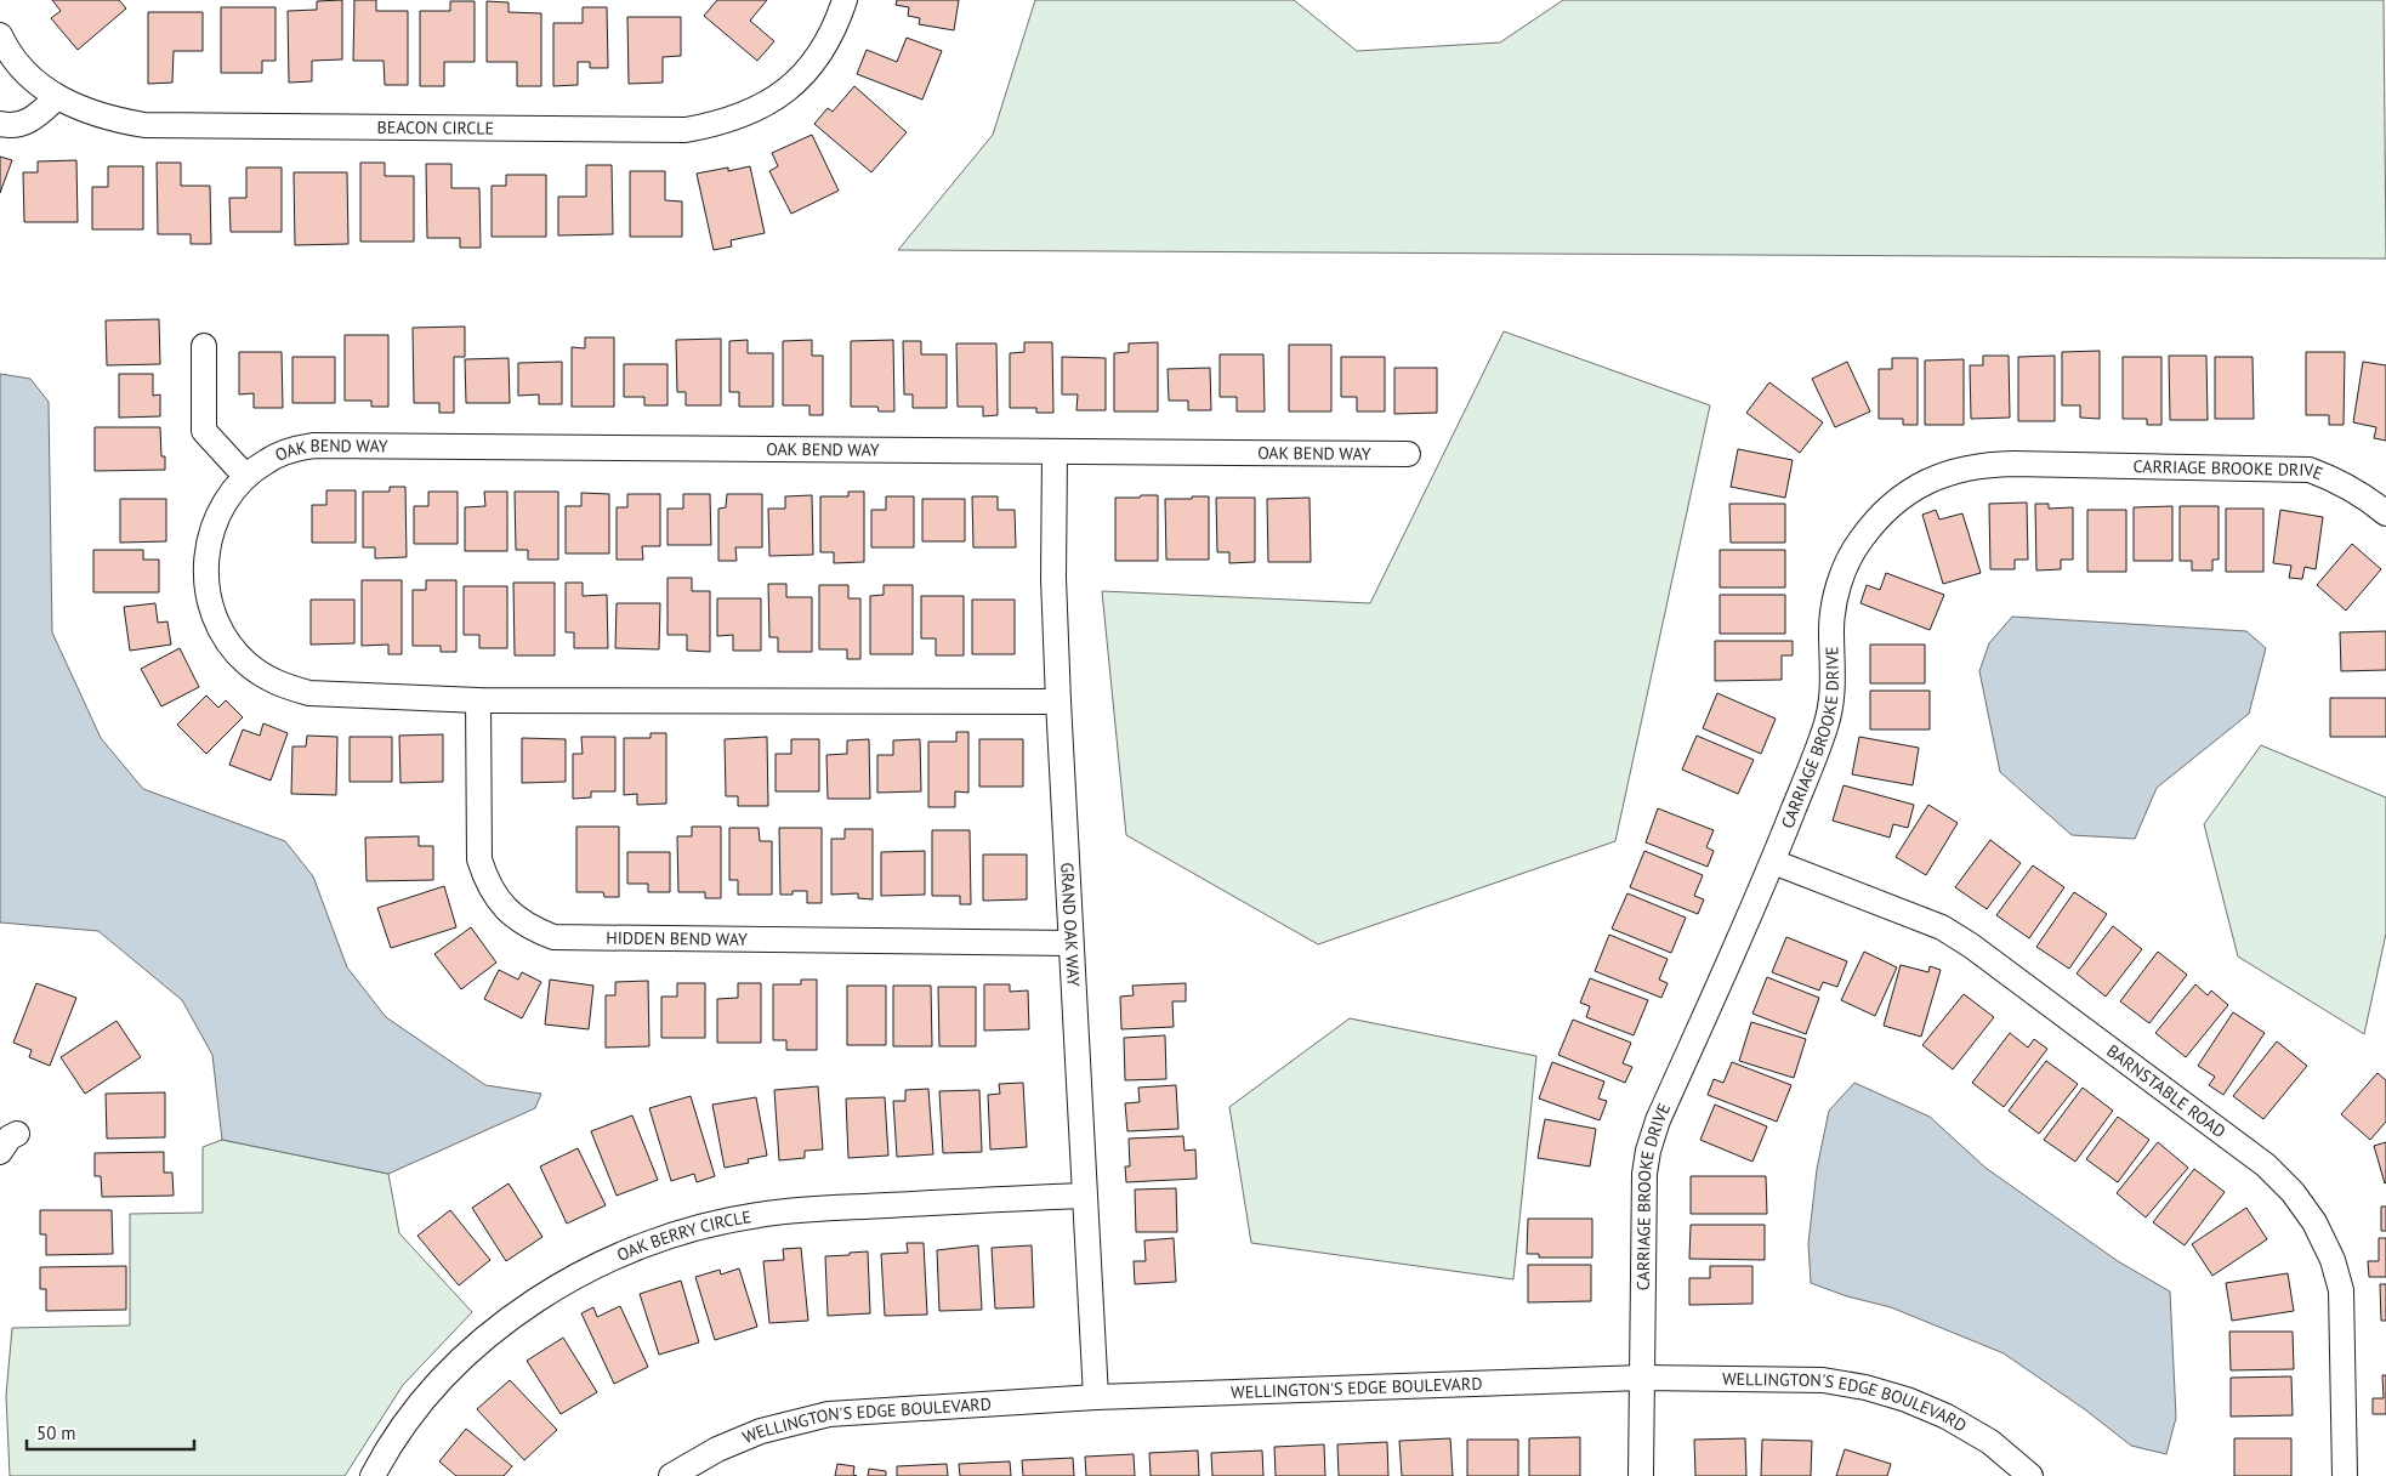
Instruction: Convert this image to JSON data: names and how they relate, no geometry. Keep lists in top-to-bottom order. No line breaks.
{"streets":{"street":["BEACON CIRCLE","OAK BEND WAY","CARRIAGE BROOKE DRIVE","GRAND OAK WAY","HIDDEN BEND WAY","BARNSTABLE ROAD","OAK BERRY CIRCLE","WELLINGTON'S EDGE BOULEVARD"]},"crossings":[["OAK BEND WAY","GRAND OAK WAY"],["OAK BEND WAY","HIDDEN BEND WAY"],["CARRIAGE BROOKE DRIVE","BARNSTABLE ROAD"],["CARRIAGE BROOKE DRIVE","WELLINGTON'S EDGE BOULEVARD"],["GRAND OAK WAY","HIDDEN BEND WAY"],["GRAND OAK WAY","OAK BERRY CIRCLE"],["GRAND OAK WAY","WELLINGTON'S EDGE BOULEVARD"]],"scale_bar":"50 m"}
